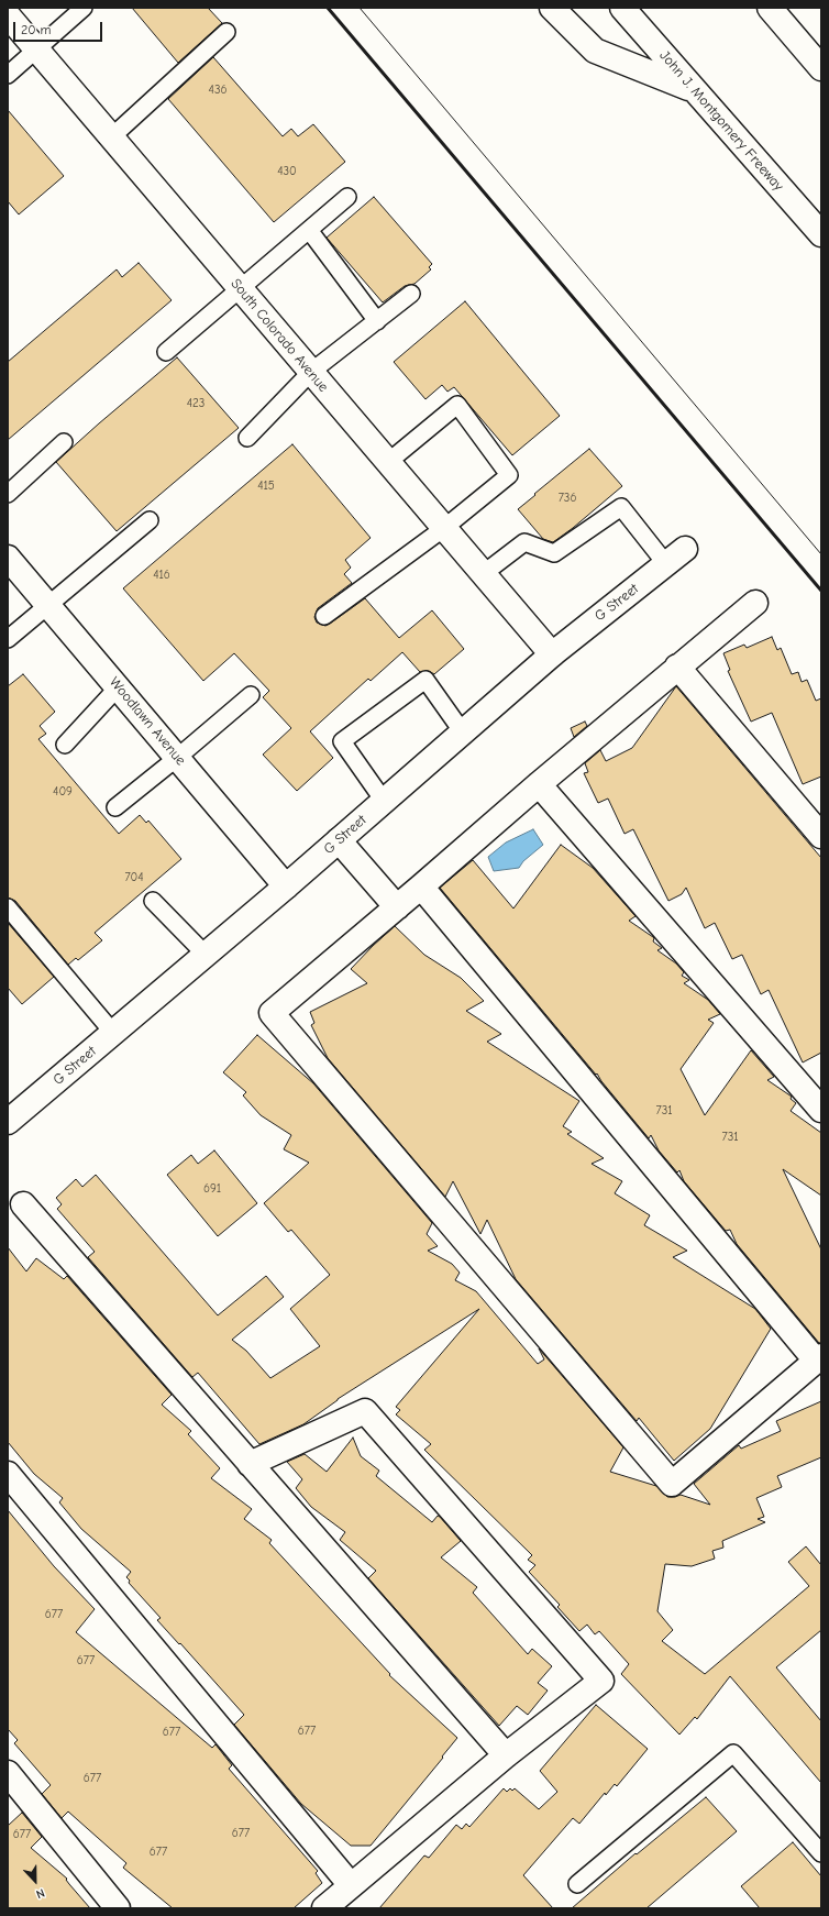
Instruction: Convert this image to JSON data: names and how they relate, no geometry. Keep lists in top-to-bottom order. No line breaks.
{"streets":{"main road":["John J. Montgomery Freeway","South Colorado Avenue","G Street","Woodlawn Avenue"]},"crossings":[["South Colorado Avenue","G Street"],["G Street","Woodlawn Avenue"]],"house_numbers":["436","430","423","415","736","416","409","704","731","731","691","677","677","677","677","677","677","677","677"],"scale_bar":"20 m","north":"bottom"}
